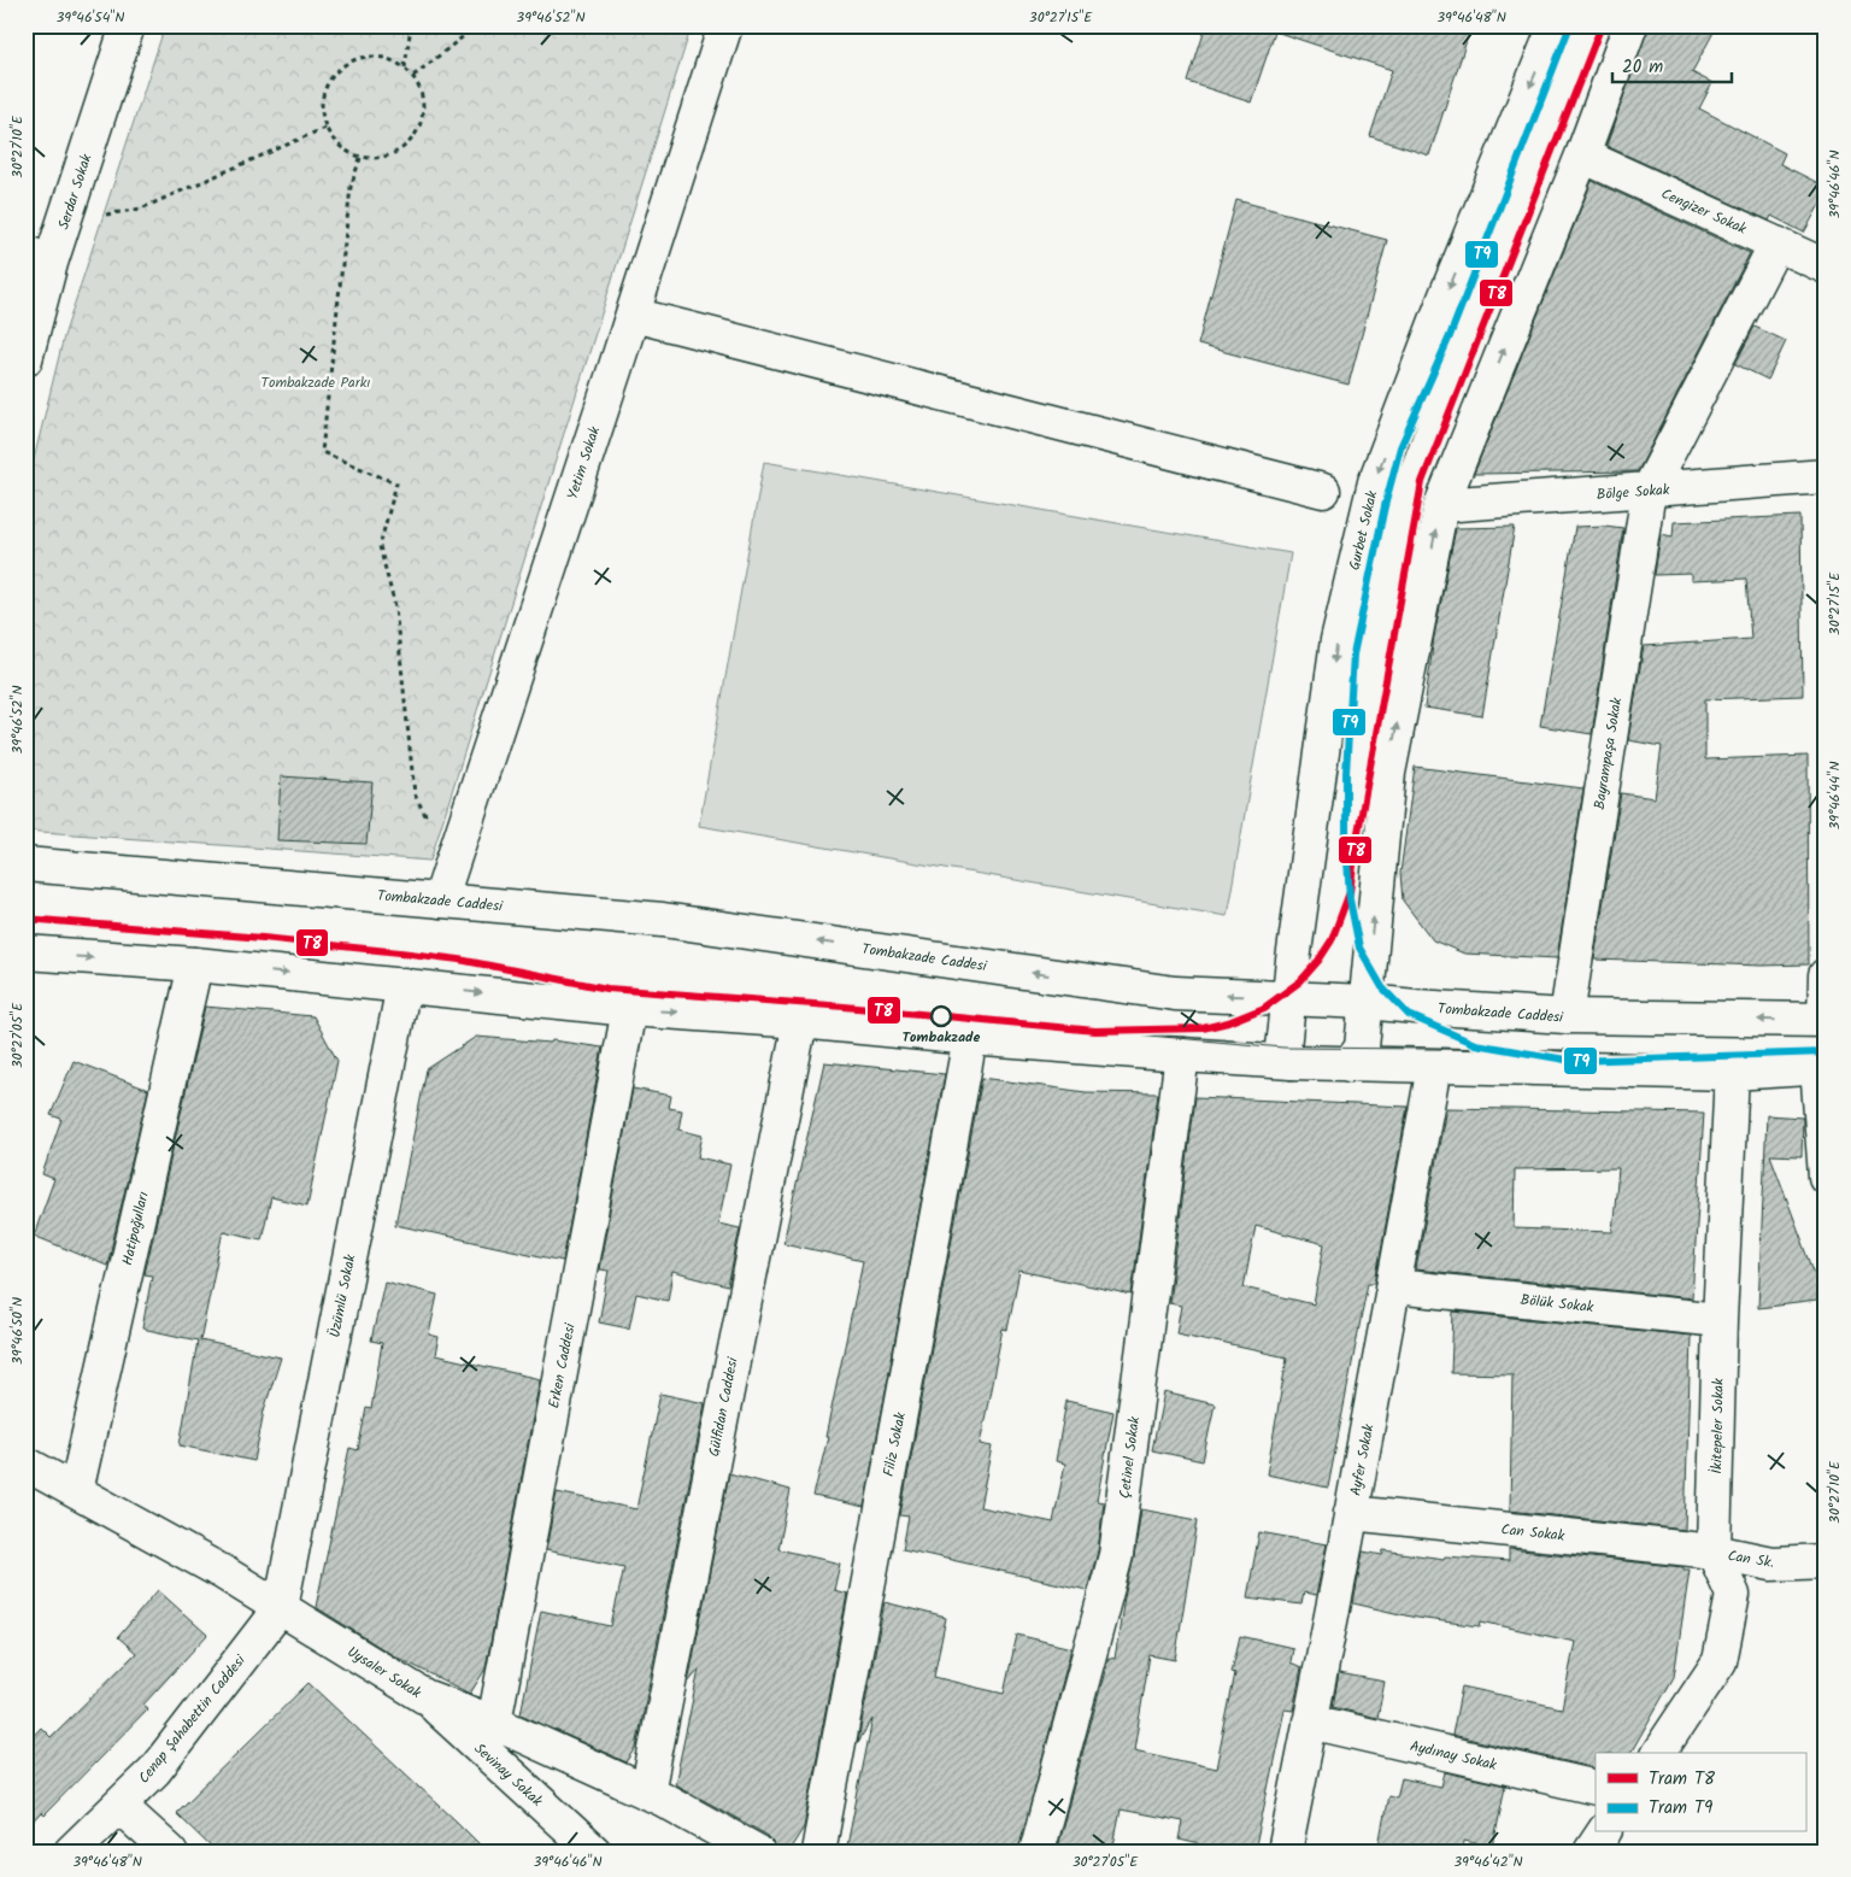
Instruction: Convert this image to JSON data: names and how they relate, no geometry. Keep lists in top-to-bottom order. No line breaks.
{"streets":{"street":["Serdar Sokak","Cengizer Sokak","Yetim Sokak","Bölge Sokak","Gurbet Sokak","Bayrampaşa Sokak","Tombakzade Caddesi","Hatipoğulları","Üzümlü Sokak","Bölük Sokak","Erken Caddesi","Gülfidan Caddesi","İkitepeler Sokak","Filiz Sokak","Çetinel Sokak","Ayfer Sokak","Can Sokak","Can Sk.","Uysaler Sokak","Cenap Şahabettin Caddesi","Aydınay Sokak","Sevinay Sokak"]},"crossings":[["Cengizer Sokak","Bayrampaşa Sokak"],["Yetim Sokak","Tombakzade Caddesi"],["Bölge Sokak","Bayrampaşa Sokak"],["Gurbet Sokak","Tombakzade Caddesi"],["Bayrampaşa Sokak","Tombakzade Caddesi"],["Hatipoğulları","Uysaler Sokak"],["Üzümlü Sokak","Uysaler Sokak"],["Üzümlü Sokak","Cenap Şahabettin Caddesi"],["Bölük Sokak","İkitepeler Sokak"],["Bölük Sokak","Ayfer Sokak"],["Erken Caddesi","Uysaler Sokak"],["Gülfidan Caddesi","Uysaler Sokak"],["İkitepeler Sokak","Can Sokak"],["İkitepeler Sokak","Can Sk."],["Ayfer Sokak","Can Sokak"],["Ayfer Sokak","Aydınay Sokak"],["Can Sokak","Can Sk."],["Uysaler Sokak","Cenap Şahabettin Caddesi"],["Uysaler Sokak","Sevinay Sokak"]],"parks":["Tombakzade Parkı"],"places":["Tombakzade"],"lines":["tram line T8","tram line T9"],"legend":["Tram T8","Tram T9"],"scale_bar":"20 m","coordinates":["39°46'54\"N","39°46'52\"N","30°27'15\"E","39°46'48\"N","30°27'10\"E","39°46'46\"N","39°46'44\"N","30°27'05\"E","39°46'50\"N","39°46'42\"N"]}
